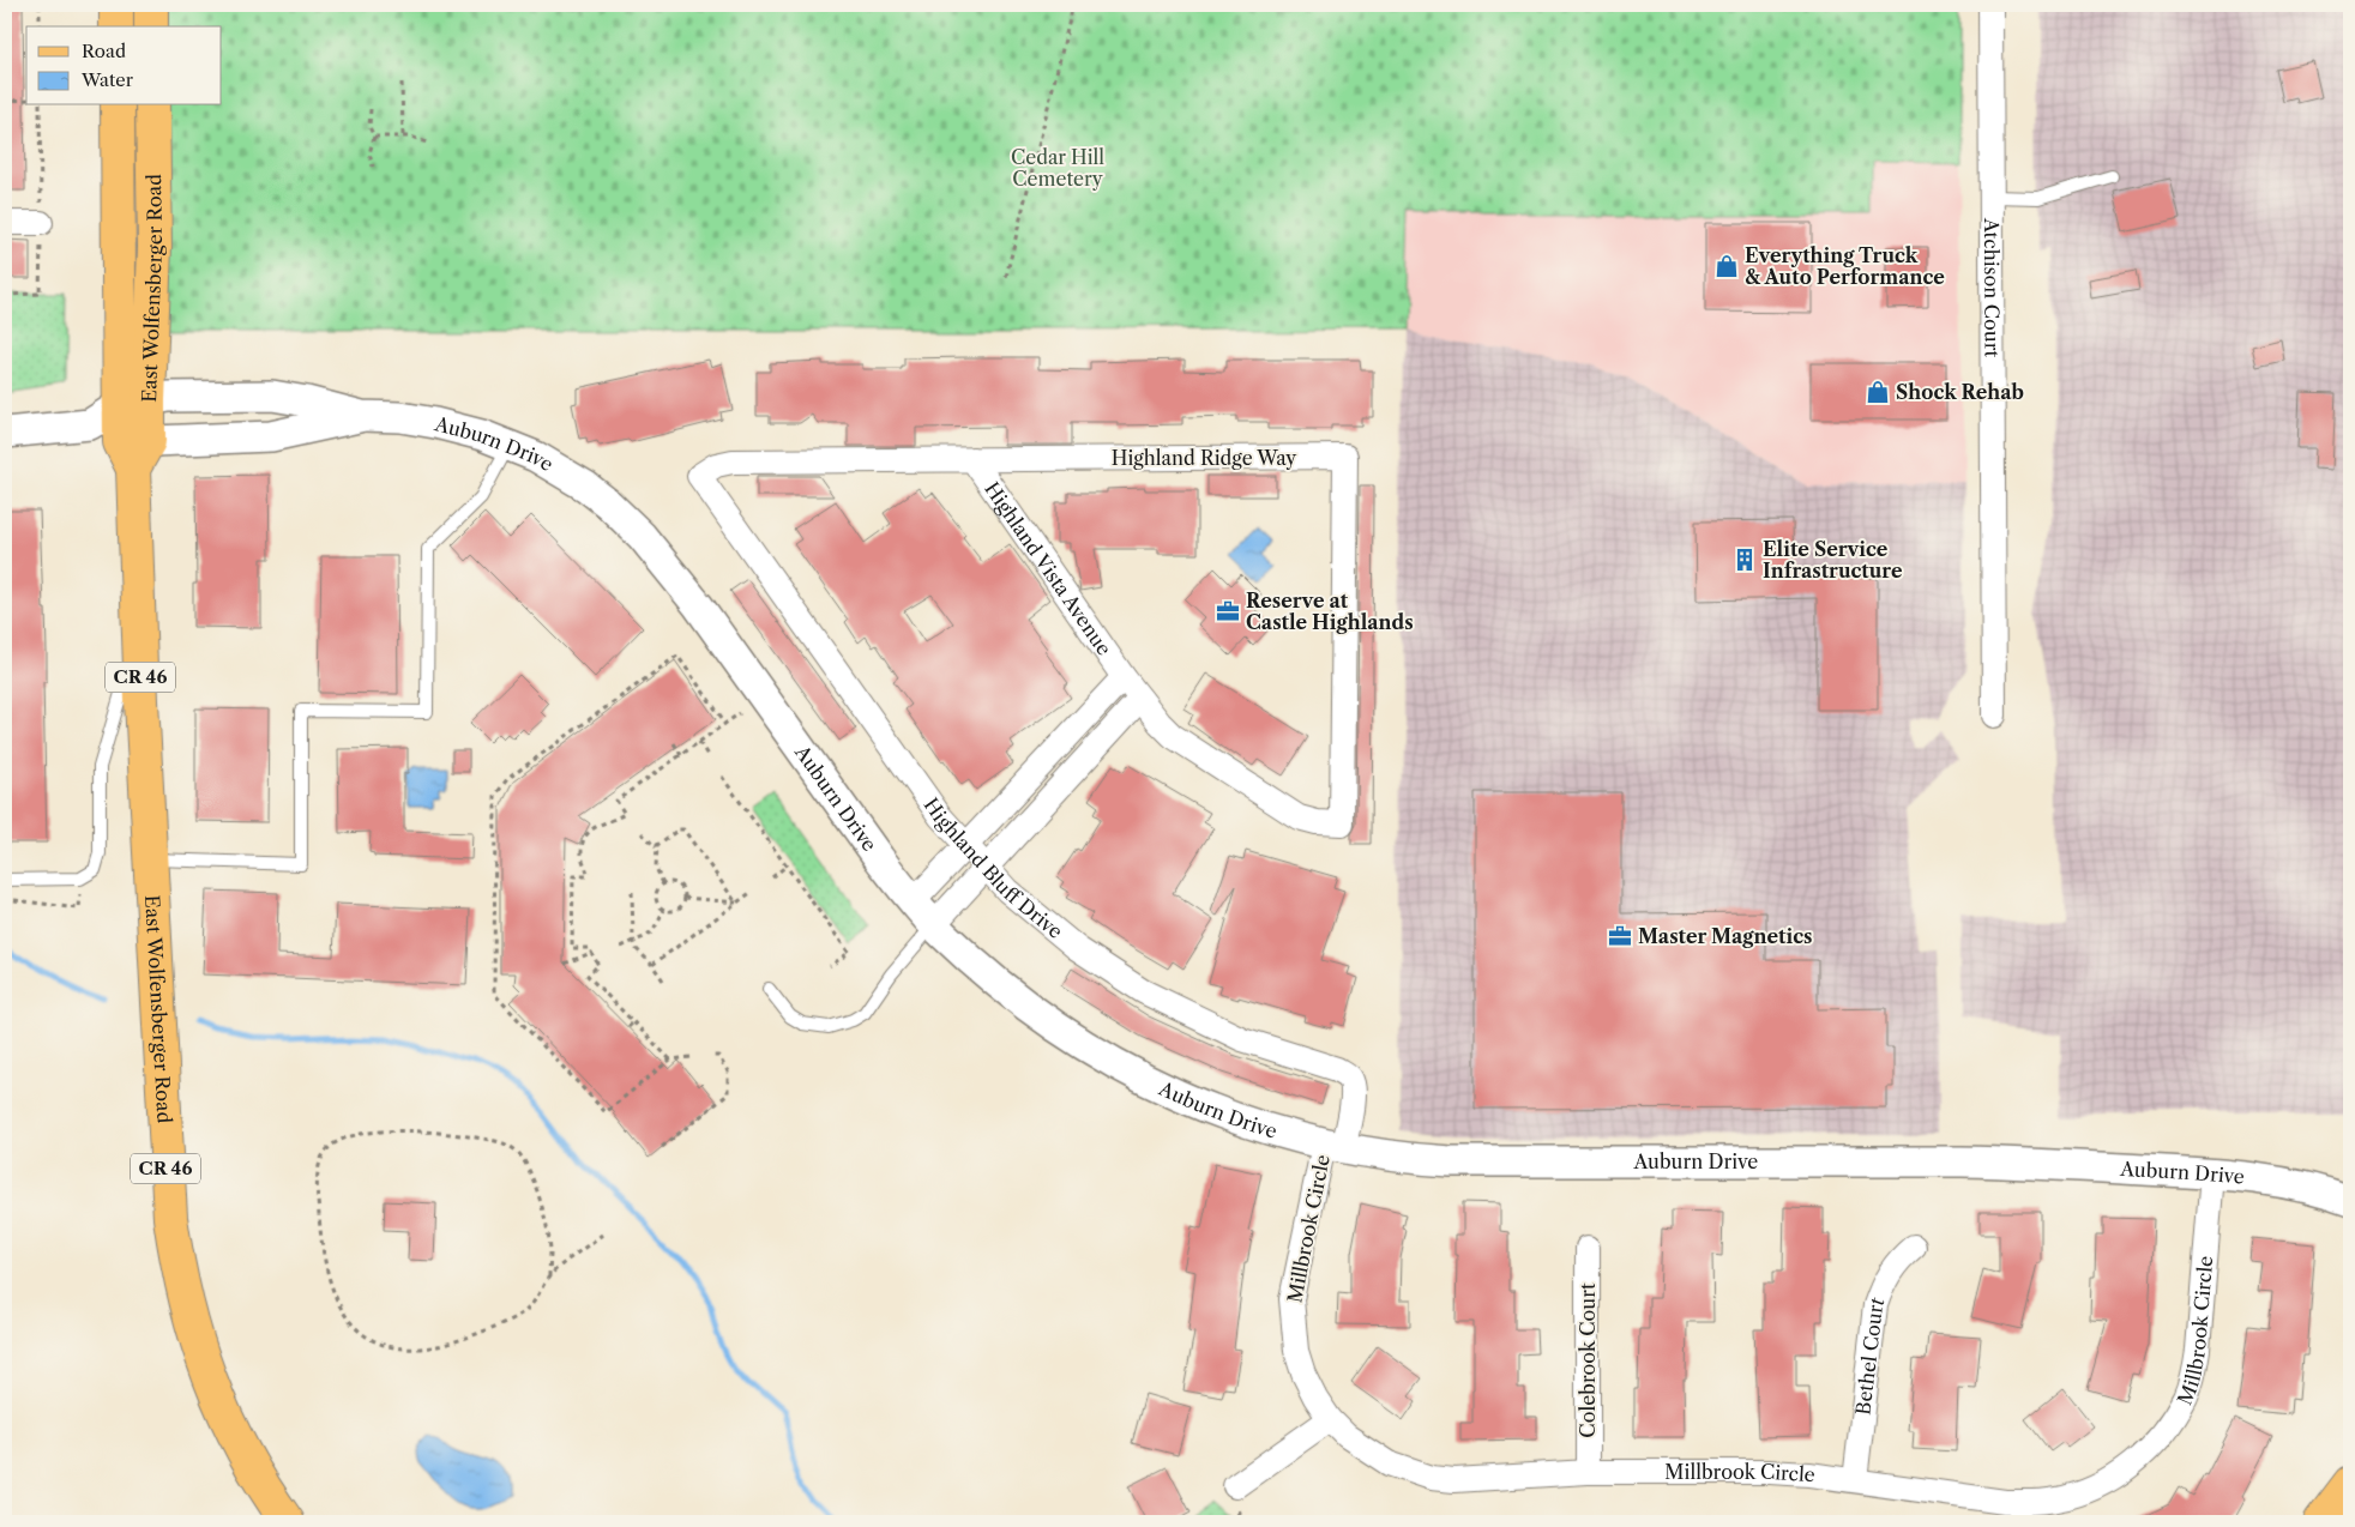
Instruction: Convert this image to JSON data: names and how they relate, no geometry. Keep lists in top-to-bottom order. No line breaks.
{"streets":{"main road":["East Wolfensberger Road","CR 46"],"street":["Atchison Court","Auburn Drive","Highland Ridge Way","Highland Vista Avenue","Highland Bluff Drive","Millbrook Circle","Bethel Court","Colebrook Court"]},"crossings":[["East Wolfensberger Road","Auburn Drive"],["Auburn Drive","Highland Vista Avenue"],["Auburn Drive","Highland Bluff Drive"],["Auburn Drive","Millbrook Circle"],["Highland Ridge Way","Highland Vista Avenue"],["Highland Ridge Way","Highland Bluff Drive"],["Highland Vista Avenue","Highland Bluff Drive"],["Highland Bluff Drive","Millbrook Circle"],["Millbrook Circle","Bethel Court"],["Millbrook Circle","Colebrook Court"]],"parks":["Cedar Hill Cemetery"],"places":{"shop":["Everything Truck & Auto Performance","Shock Rehab"],"building":["Elite Service Infrastructure"],"office":["Reserve at Castle Highlands","Master Magnetics"]},"legend":["Road","Water"]}
